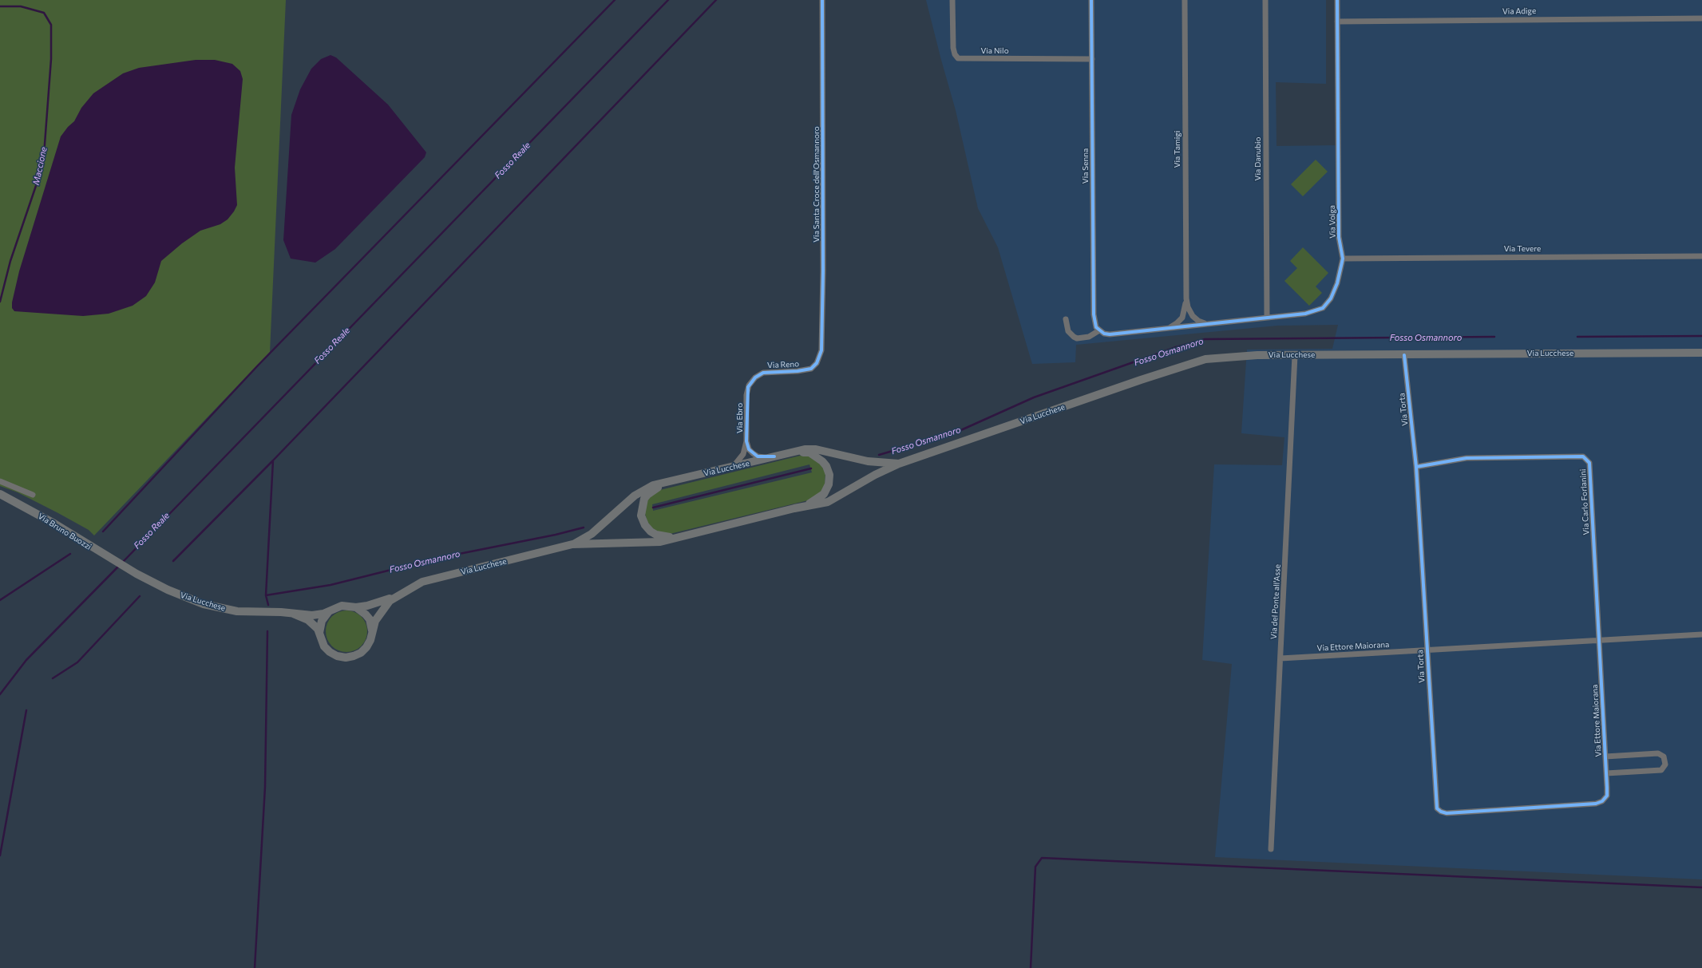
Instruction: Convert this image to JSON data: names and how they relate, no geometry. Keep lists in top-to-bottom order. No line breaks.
{"streets":{"main road":["Via Lucchese","Via Bruno Buozzi"],"street":["Via Adige","Via Nilo","Via Tamigi","Via Danubio","Via Senna","Via Santa Croce dell'Osmannoro","Via Volga","Via Tevere","Via Reno","Via Torta","Via Ebro","Via Carlo Forlanini","Via del Ponte all'Asse","Via Ettore Maiorana"]},"crossings":[["Via Adige","Via Volga"],["Via Nilo","Via Senna"],["Via Tamigi","Via Volga"],["Via Danubio","Via Volga"],["Via Senna","Via Volga"],["Via Santa Croce dell'Osmannoro","Via Reno"],["Via Volga","Via Tevere"],["Via Lucchese","Via Torta"],["Via Lucchese","Via Ebro"],["Via Lucchese","Via Bruno Buozzi"],["Via Lucchese","Via del Ponte all'Asse"],["Via Reno","Via Ebro"],["Via Torta","Via Carlo Forlanini"],["Via Torta","Via Ettore Maiorana"],["Via Carlo Forlanini","Via Ettore Maiorana"],["Via del Ponte all'Asse","Via Ettore Maiorana"]],"water":["Fosso Reale","Maccione","Fosso Osmannoro"]}
